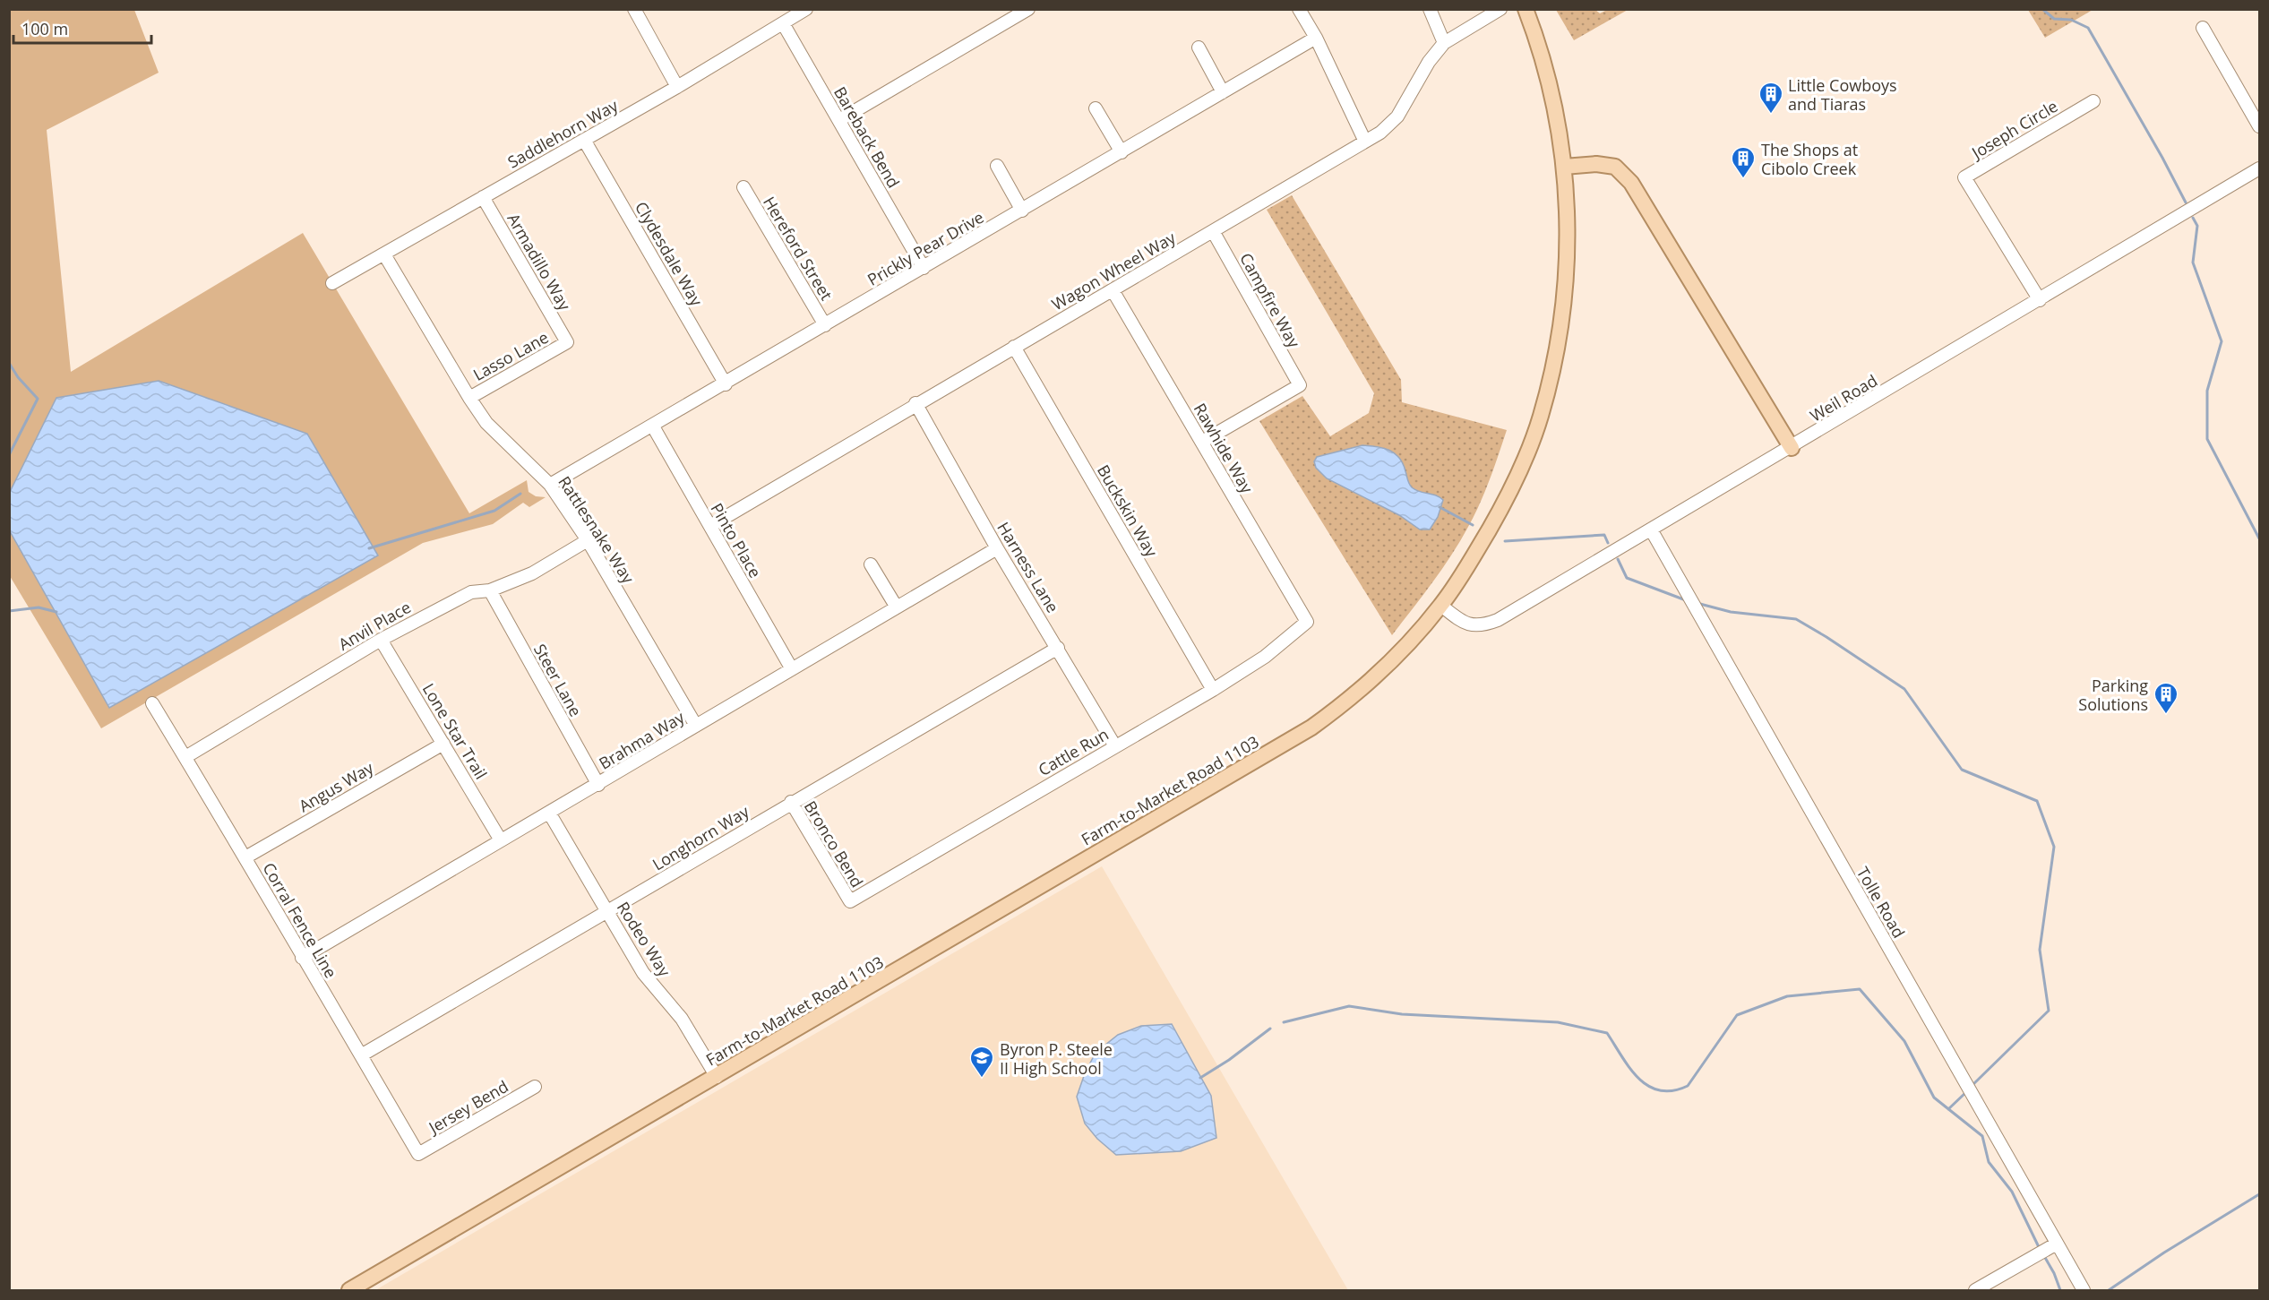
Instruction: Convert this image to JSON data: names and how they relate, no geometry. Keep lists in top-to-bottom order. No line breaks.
{"streets":{"main road":["Farm-to-Market Road 1103"],"street":["Joseph Circle","Saddlehorn Way","Bareback Bend","Hereford Street","Prickly Pear Drive","Clydesdale Way","Armadillo Way","Wagon Wheel Way","Campfire Way","Lasso Lane","Weil Road","Rawhide Way","Buckskin Way","Rattlesnake Way","Pinto Place","Harness Lane","Anvil Place","Steer Lane","Lone Star Trail","Brahma Way","Cattle Run","Angus Way","Longhorn Way","Bronco Bend","Tolle Road","Corral Fence Line","Rodeo Way","Jersey Bend"]},"crossings":[["Joseph Circle","Weil Road"],["Saddlehorn Way","Bareback Bend"],["Saddlehorn Way","Clydesdale Way"],["Saddlehorn Way","Armadillo Way"],["Saddlehorn Way","Rattlesnake Way"],["Bareback Bend","Prickly Pear Drive"],["Hereford Street","Prickly Pear Drive"],["Prickly Pear Drive","Clydesdale Way"],["Prickly Pear Drive","Rattlesnake Way"],["Prickly Pear Drive","Pinto Place"],["Armadillo Way","Lasso Lane"],["Wagon Wheel Way","Campfire Way"],["Wagon Wheel Way","Rawhide Way"],["Wagon Wheel Way","Buckskin Way"],["Wagon Wheel Way","Pinto Place"],["Wagon Wheel Way","Harness Lane"],["Campfire Way","Rawhide Way"],["Lasso Lane","Rattlesnake Way"],["Weil Road","Farm-to-Market Road 1103"],["Weil Road","Tolle Road"],["Rawhide Way","Cattle Run"],["Buckskin Way","Cattle Run"],["Rattlesnake Way","Anvil Place"],["Rattlesnake Way","Brahma Way"],["Pinto Place","Brahma Way"],["Harness Lane","Brahma Way"],["Harness Lane","Cattle Run"],["Harness Lane","Longhorn Way"],["Anvil Place","Steer Lane"],["Anvil Place","Lone Star Trail"],["Anvil Place","Corral Fence Line"],["Steer Lane","Brahma Way"],["Lone Star Trail","Brahma Way"],["Lone Star Trail","Angus Way"],["Brahma Way","Corral Fence Line"],["Brahma Way","Rodeo Way"],["Cattle Run","Bronco Bend"],["Angus Way","Corral Fence Line"],["Farm-to-Market Road 1103","Rodeo Way"],["Longhorn Way","Bronco Bend"],["Longhorn Way","Corral Fence Line"],["Longhorn Way","Rodeo Way"],["Corral Fence Line","Jersey Bend"]],"places":{"building":["Little Cowboys and Tiaras","The Shops at Cibolo Creek","Parking Solutions"],"school or university":["Byron P. Steele II High School"]},"scale_bar":"100 m"}
